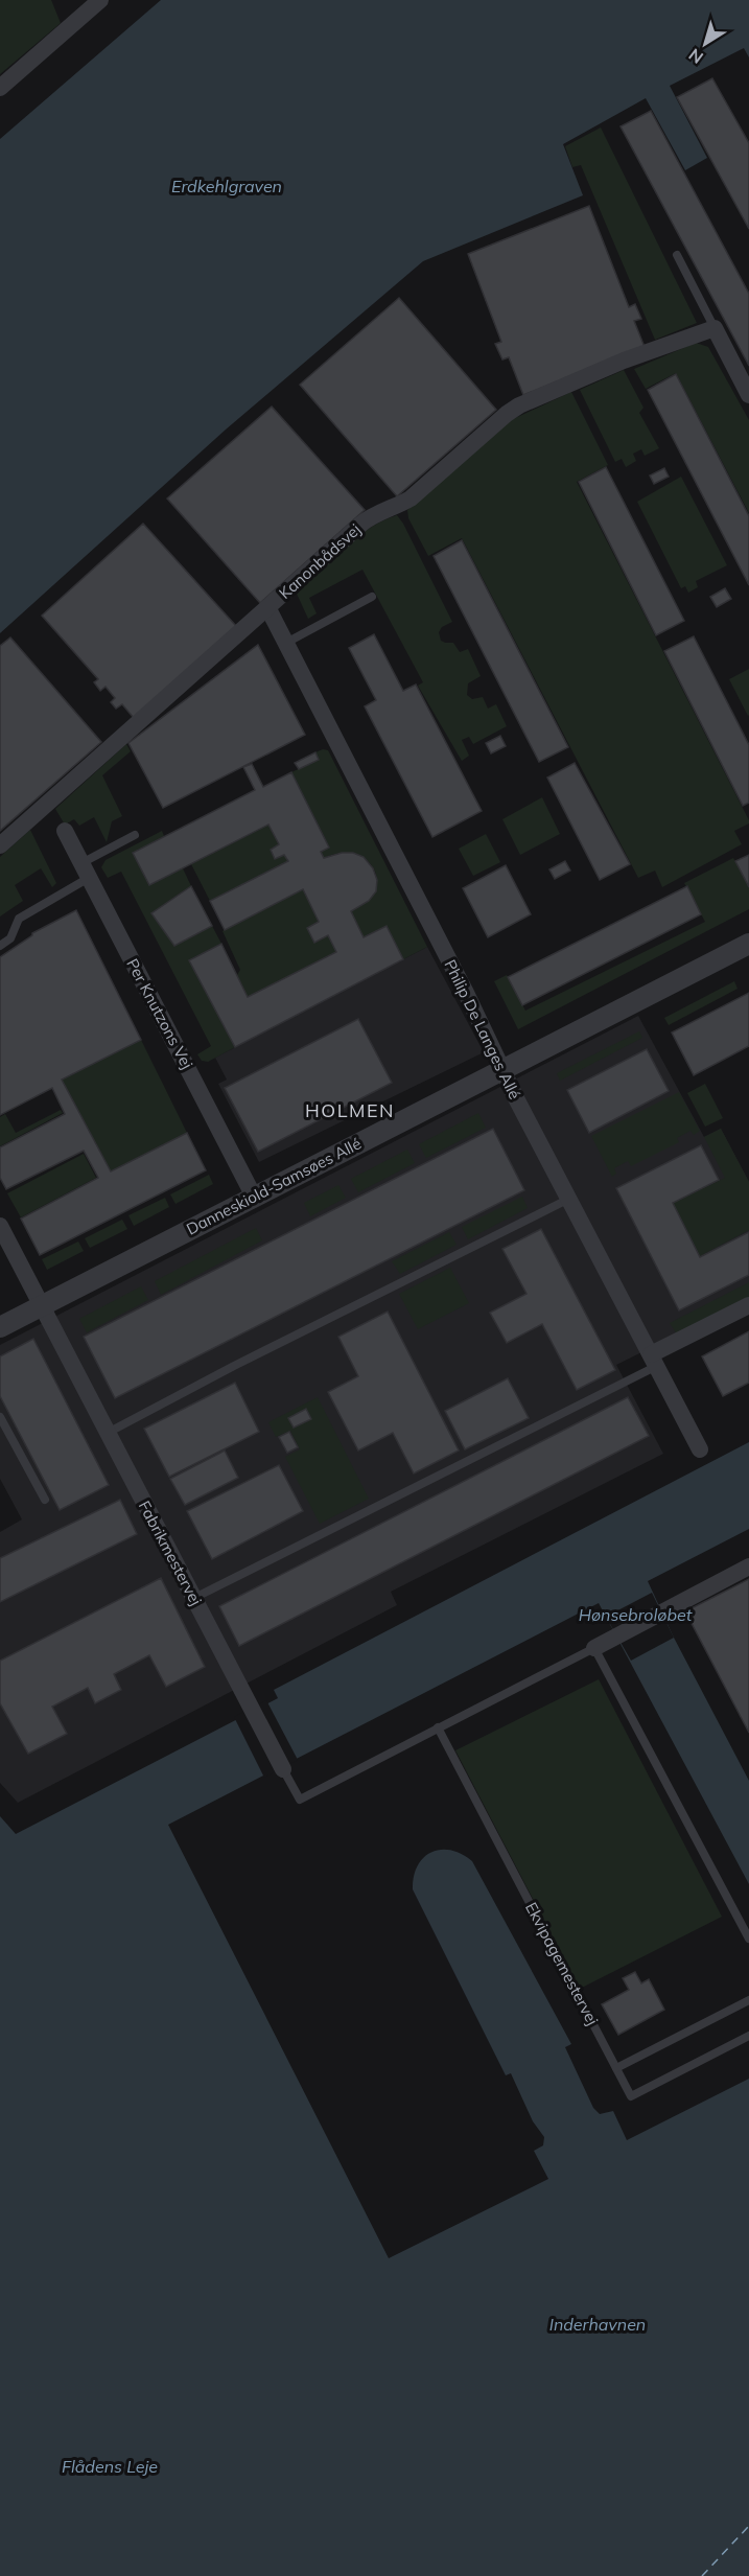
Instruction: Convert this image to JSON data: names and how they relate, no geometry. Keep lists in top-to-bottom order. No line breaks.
{"streets":{"street":["Kanonbådsvej","Per Knutzons Vej","Philip De Langes Allé","Danneskiold-Samsøes Allé","Fabrikmestervej"],"lane":["Ekvipagemestervej"]},"crossings":[["Kanonbådsvej","Philip De Langes Allé"],["Per Knutzons Vej","Danneskiold-Samsøes Allé"],["Philip De Langes Allé","Danneskiold-Samsøes Allé"],["Danneskiold-Samsøes Allé","Fabrikmestervej"],["Fabrikmestervej","Ekvipagemestervej"]],"districts":["HOLMEN"],"water":["Erdkehlgraven","Hønsebroløbet","Inderhavnen","Flådens Leje"],"north":"bottom left"}
